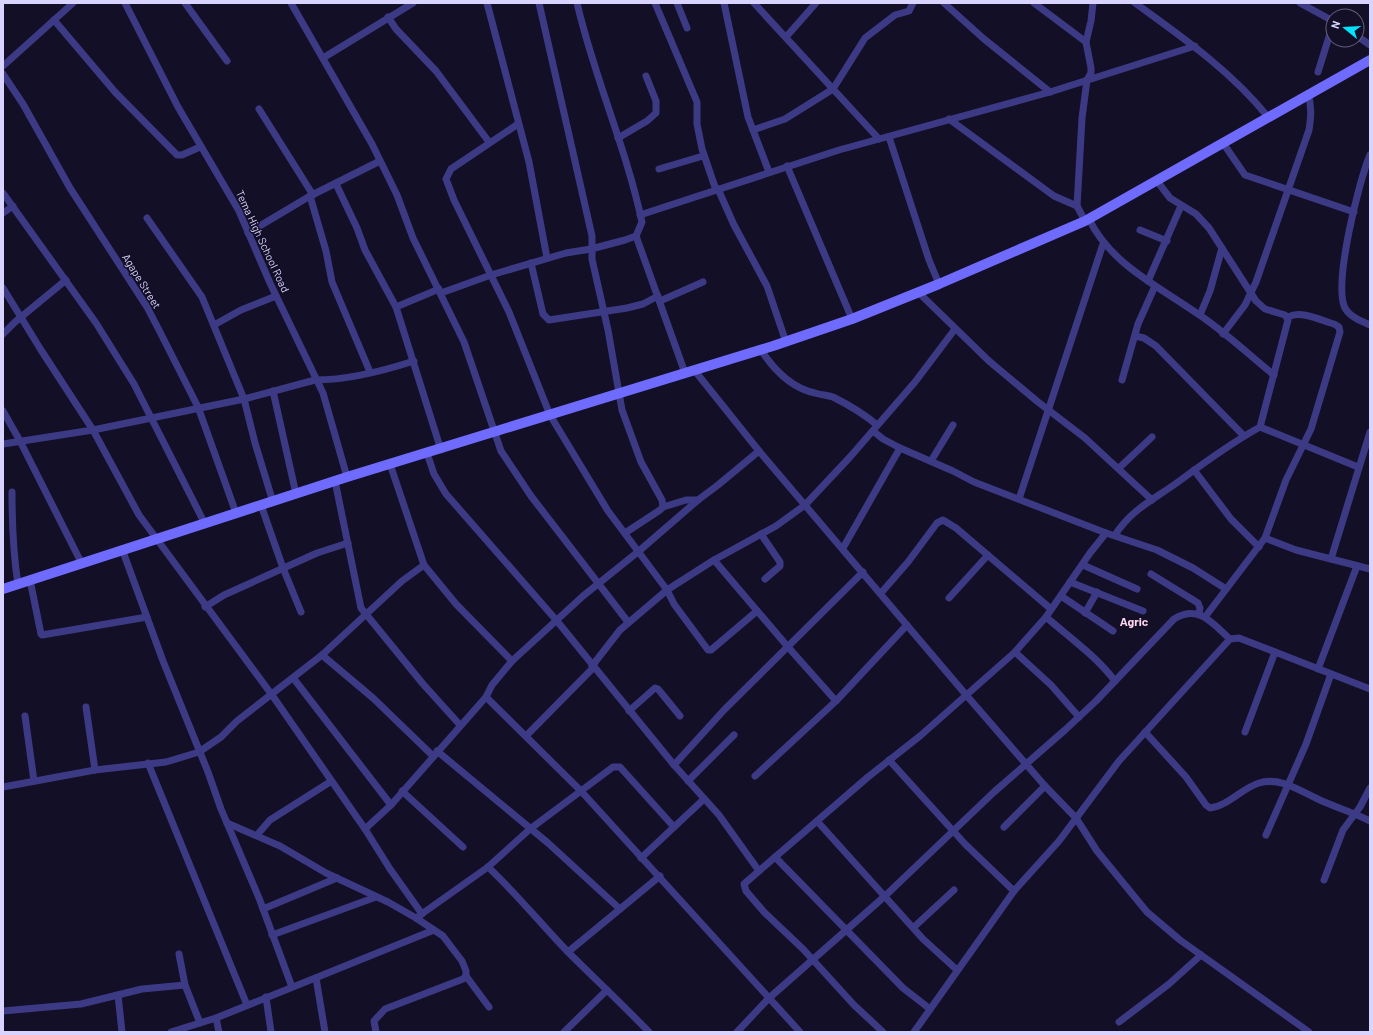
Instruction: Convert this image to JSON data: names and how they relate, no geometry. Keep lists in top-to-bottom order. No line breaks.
{"streets":{"street":["Tema High School Road","Agape Street"]},"districts":["Agric"],"north":"left"}
